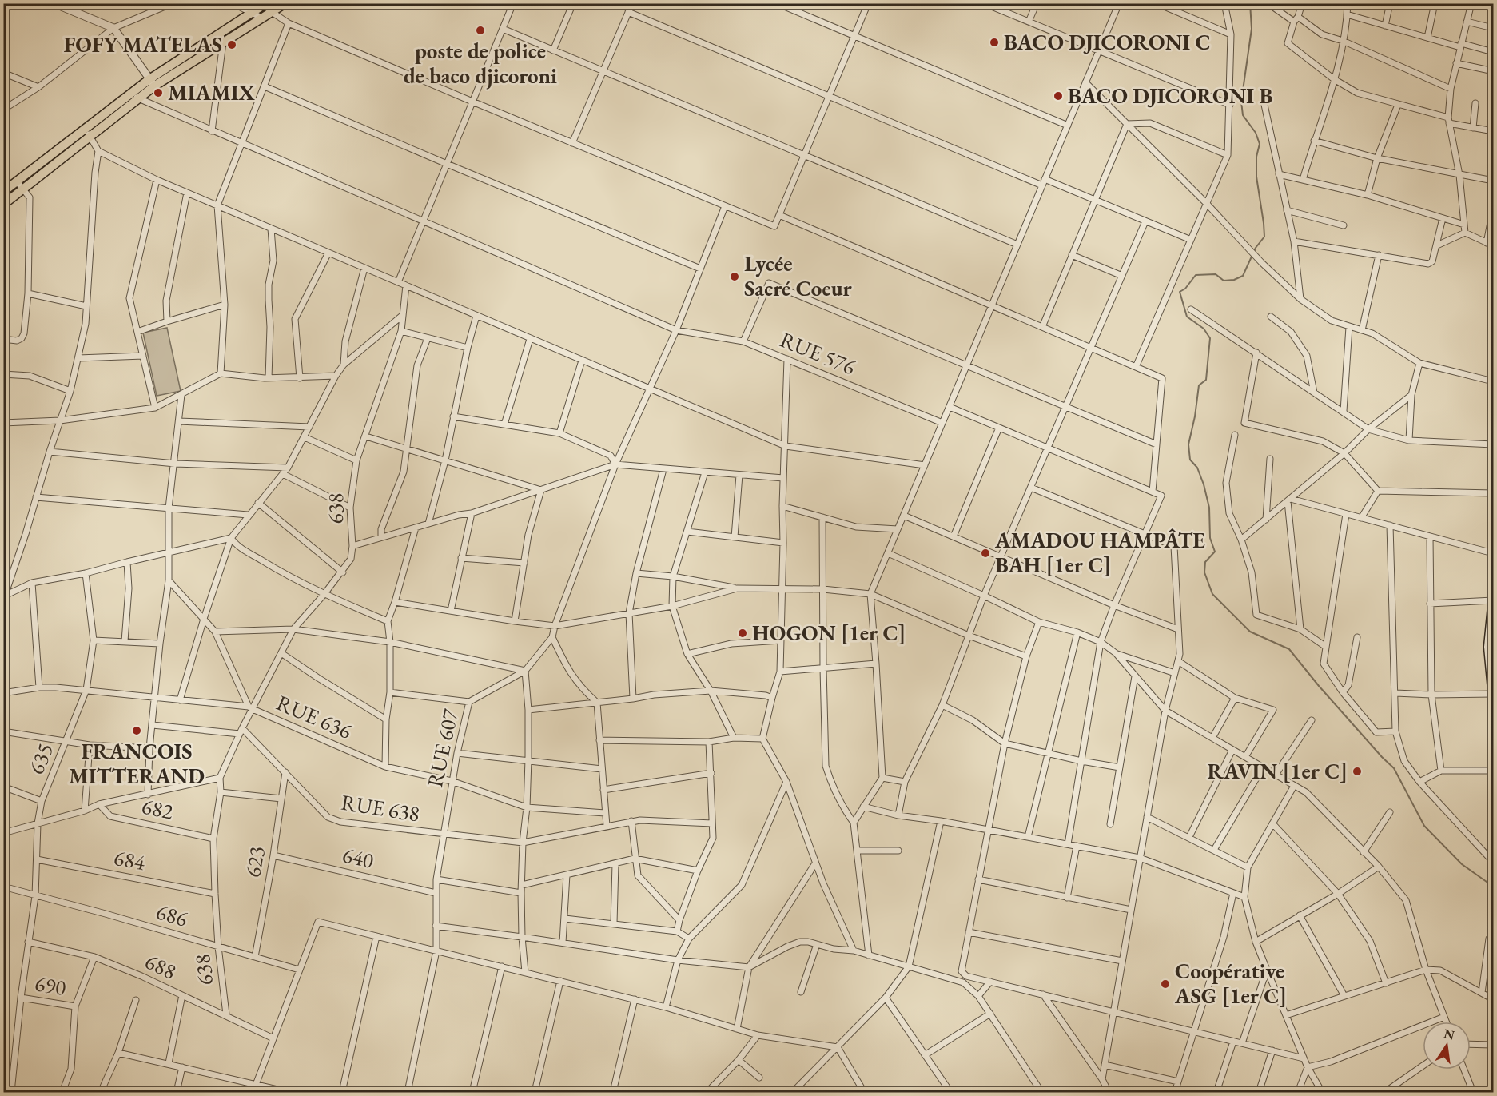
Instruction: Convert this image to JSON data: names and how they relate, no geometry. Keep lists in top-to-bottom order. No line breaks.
{"streets":{"street":["RUE 576","638","RUE 636","RUE 607","635","RUE 638","682","640","684","623","686","688","690"]},"crossings":[["638","RUE 636"],["638","RUE 638"],["638","682"],["638","684"],["638","686"],["638","688"],["RUE 636","RUE 607"],["RUE 636","635"],["RUE 607","RUE 638"],["RUE 607","640"],["635","684"],["635","686"],["635","688"],["635","690"],["RUE 638","623"],["640","623"],["623","686"]],"places":["poste de police de baco djicoroni","BACO DJICORONI C","FOFY MATELAS","MIAMIX","BACO DJICORONI B","Lycée Sacré Coeur","AMADOU HAMPÂTE BAH [1er C]","HOGON [1er C]","FRANCOIS MITTERAND","RAVIN [1er C]","Coopérative ASG [1er C]"],"north":"top"}
